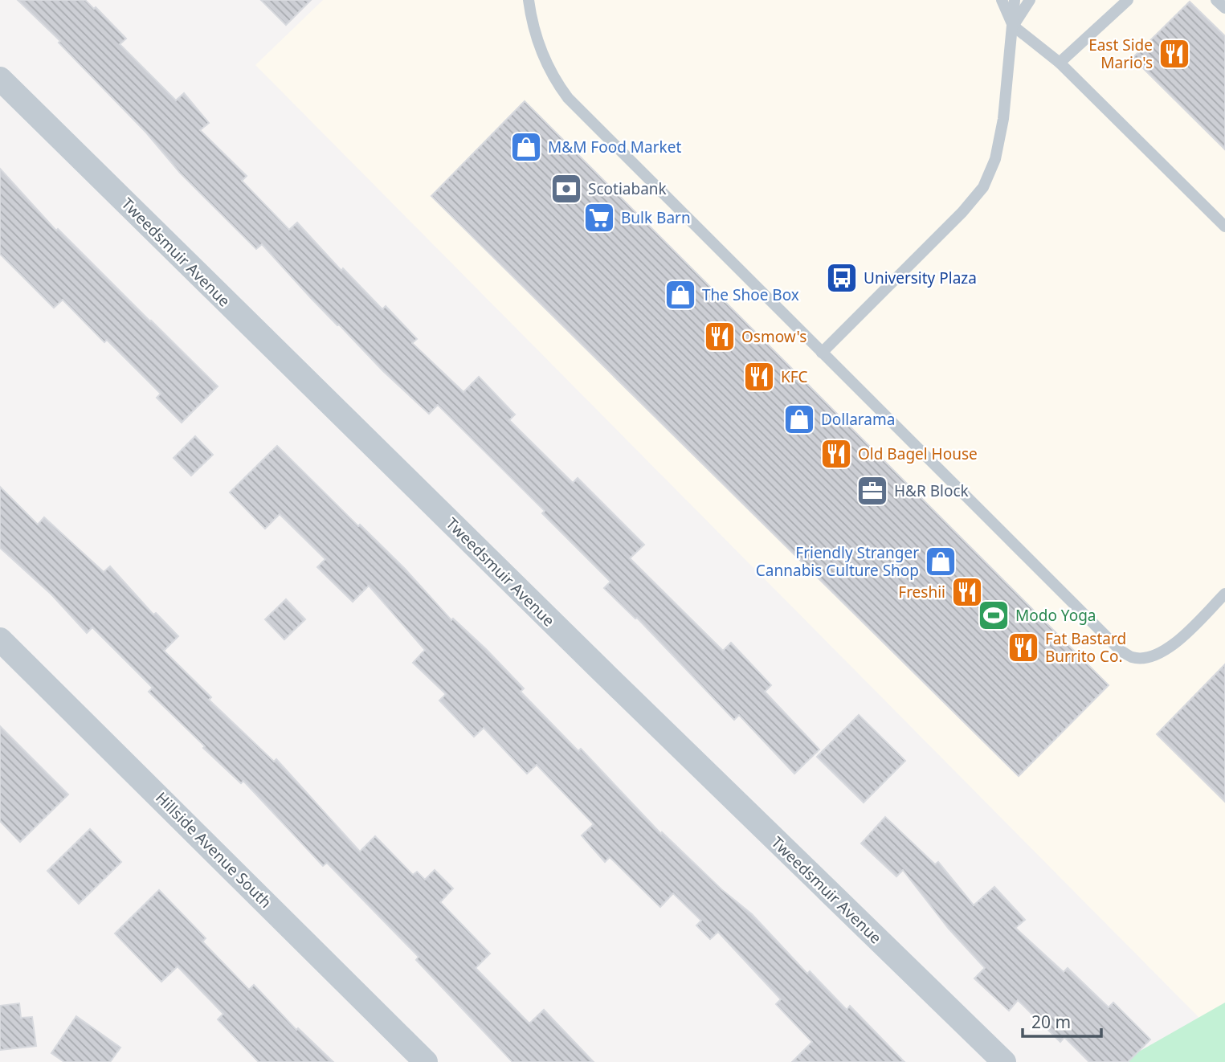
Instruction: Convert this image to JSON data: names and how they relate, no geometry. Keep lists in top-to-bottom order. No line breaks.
{"streets":{"street":["Tweedsmuir Avenue","Hillside Avenue South"]},"places":{"restaurant":["East Side Mario's","Osmow's","KFC","Old Bagel House","Freshii","Fat Bastard Burrito Co."],"shop":["M&M Food Market","The Shoe Box","Dollarama","Friendly Stranger Cannabis Culture Shop"],"bank":["Scotiabank"],"supermarket":["Bulk Barn"],"bus stop":["University Plaza"],"office":["H&R Block"],"sports":["Modo Yoga"]},"scale_bar":"20 m"}
